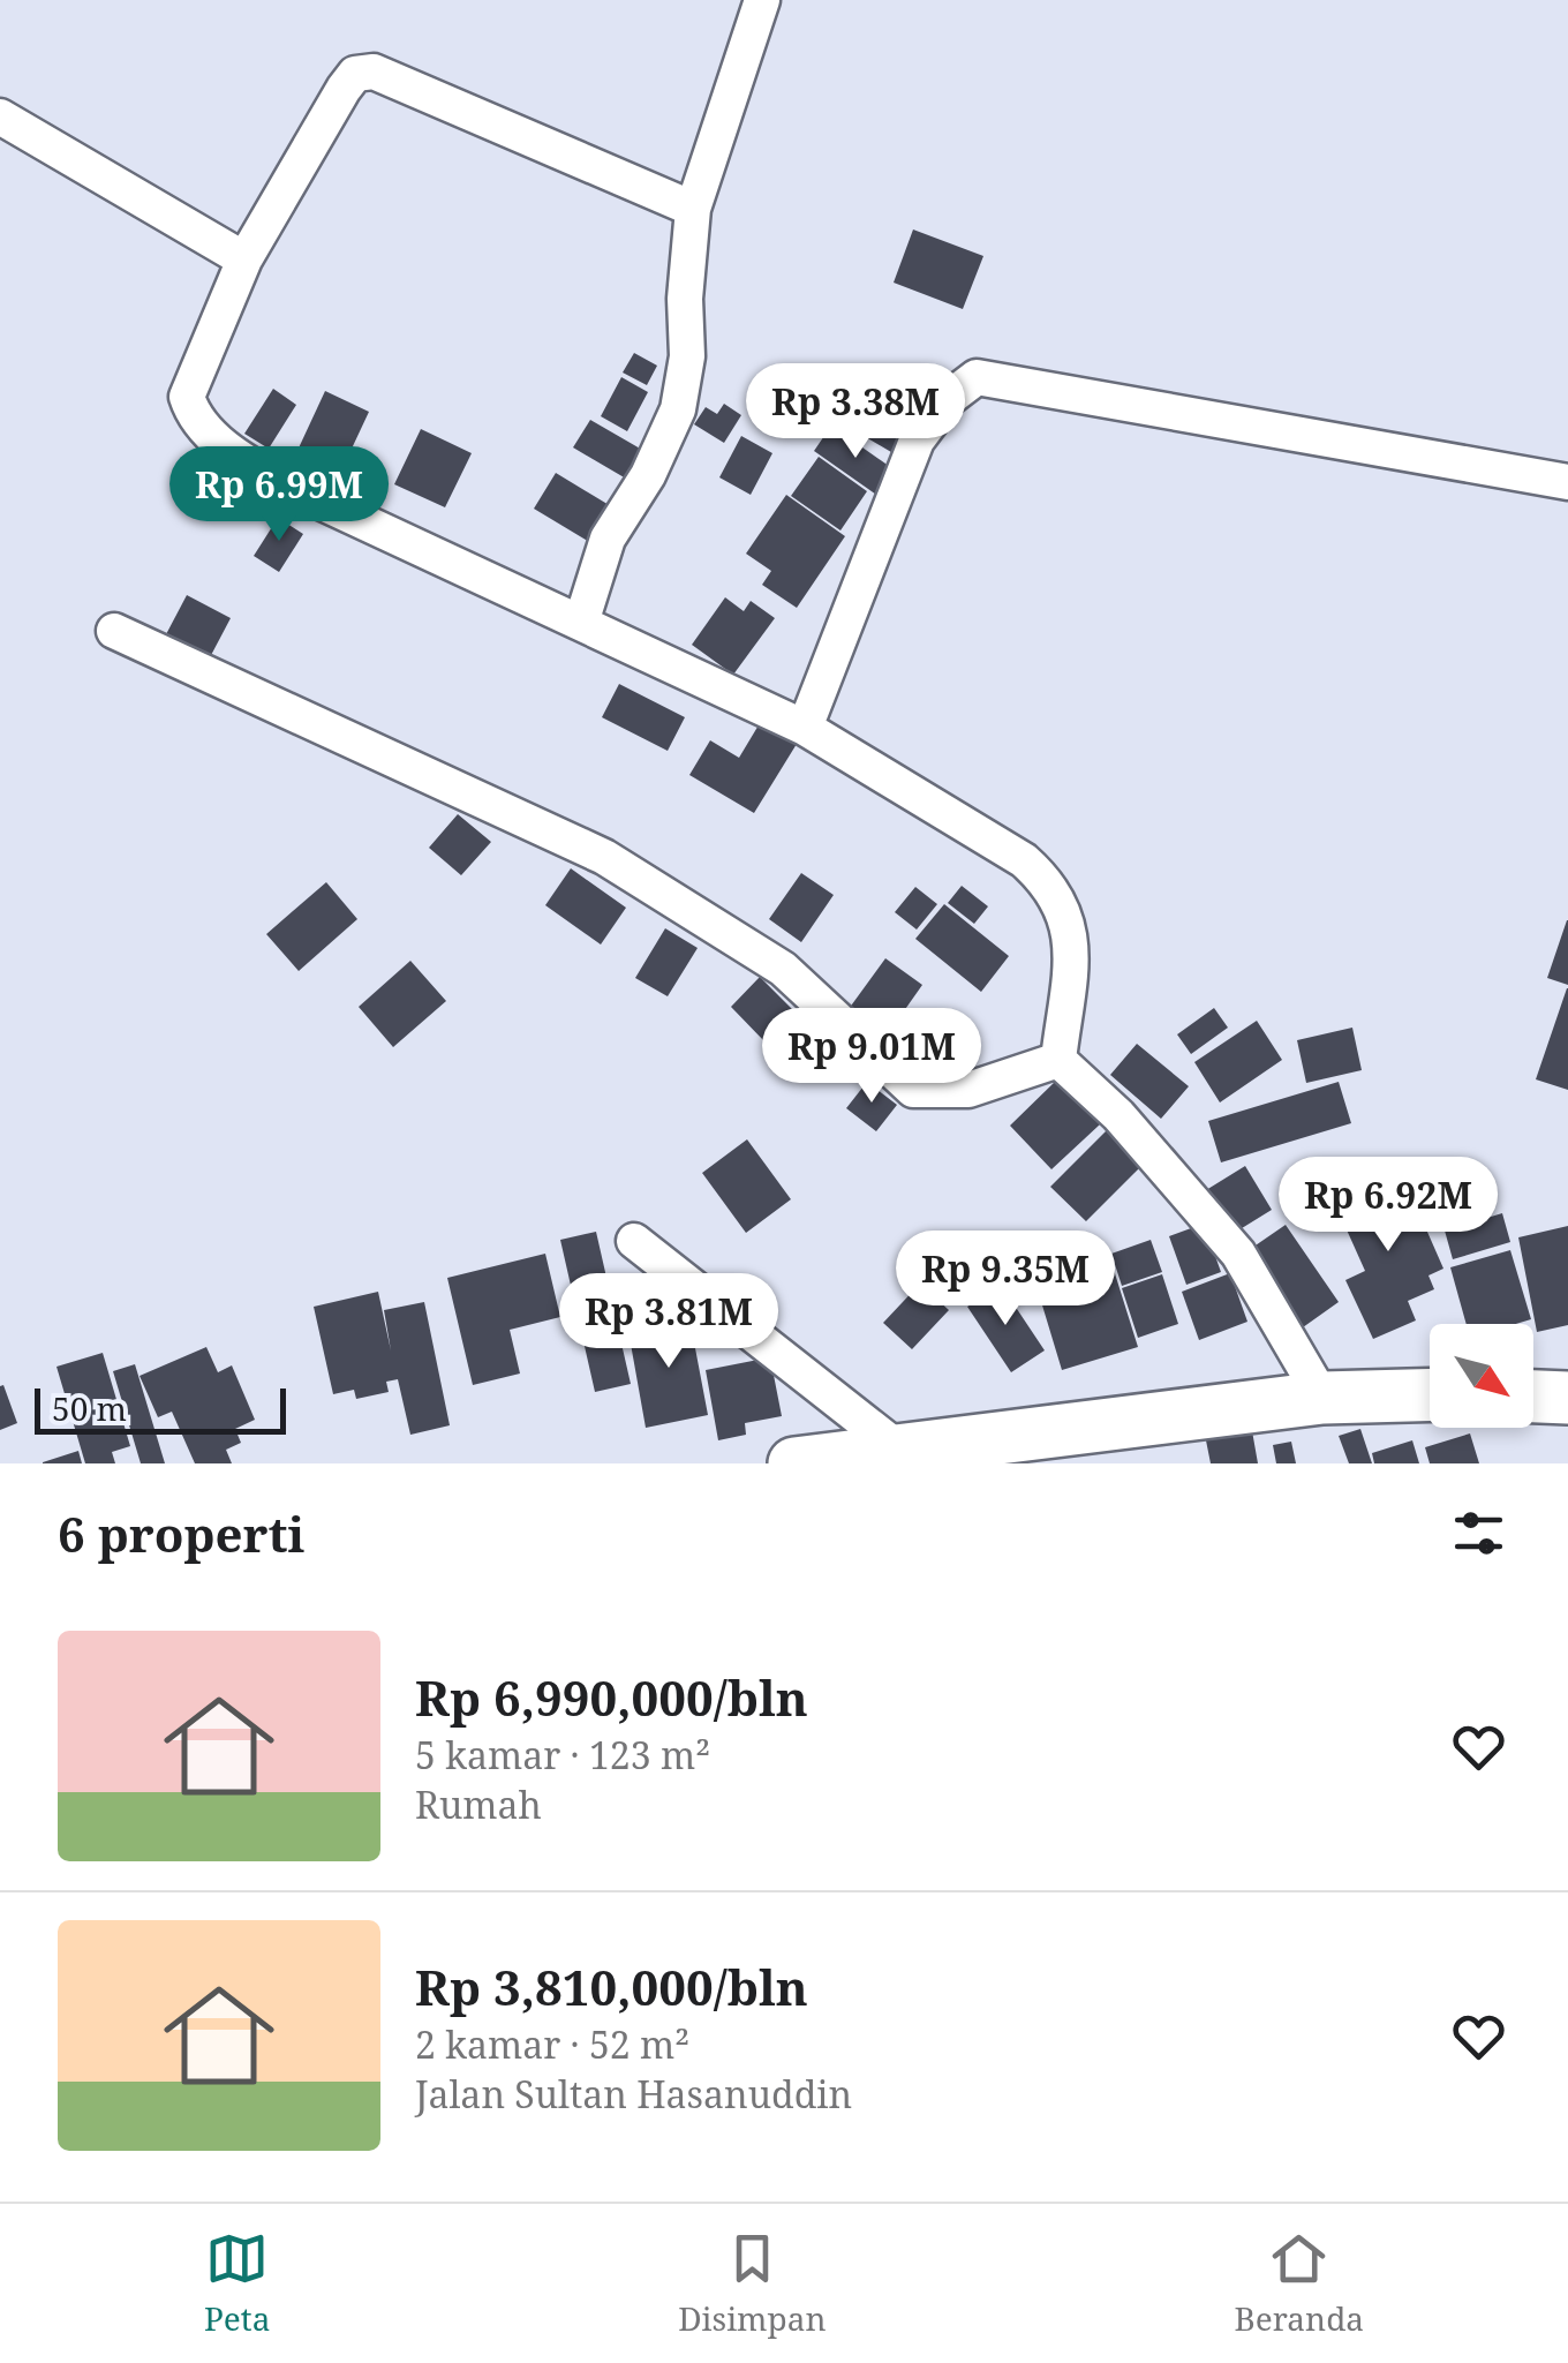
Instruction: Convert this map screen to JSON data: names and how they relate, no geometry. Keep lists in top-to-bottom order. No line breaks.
{"scale_bar":"50 m","north":"bottom right","page":{"price":["Rp 3.38M","Rp 6.99M","Rp 9.01M","Rp 6.92M","Rp 9.35M","Rp 3.81M"],"scale":"50 m","heading":"6 properti","list":[{"name":"Rp 6,990,000/bln","note":"5 kamar · 123 m² · Rumah"},{"name":"Rp 3,810,000/bln","note":"2 kamar · 52 m² · Jalan Sultan Hasanuddin"}],"tabs":["Peta","Disimpan","Beranda"]}}
